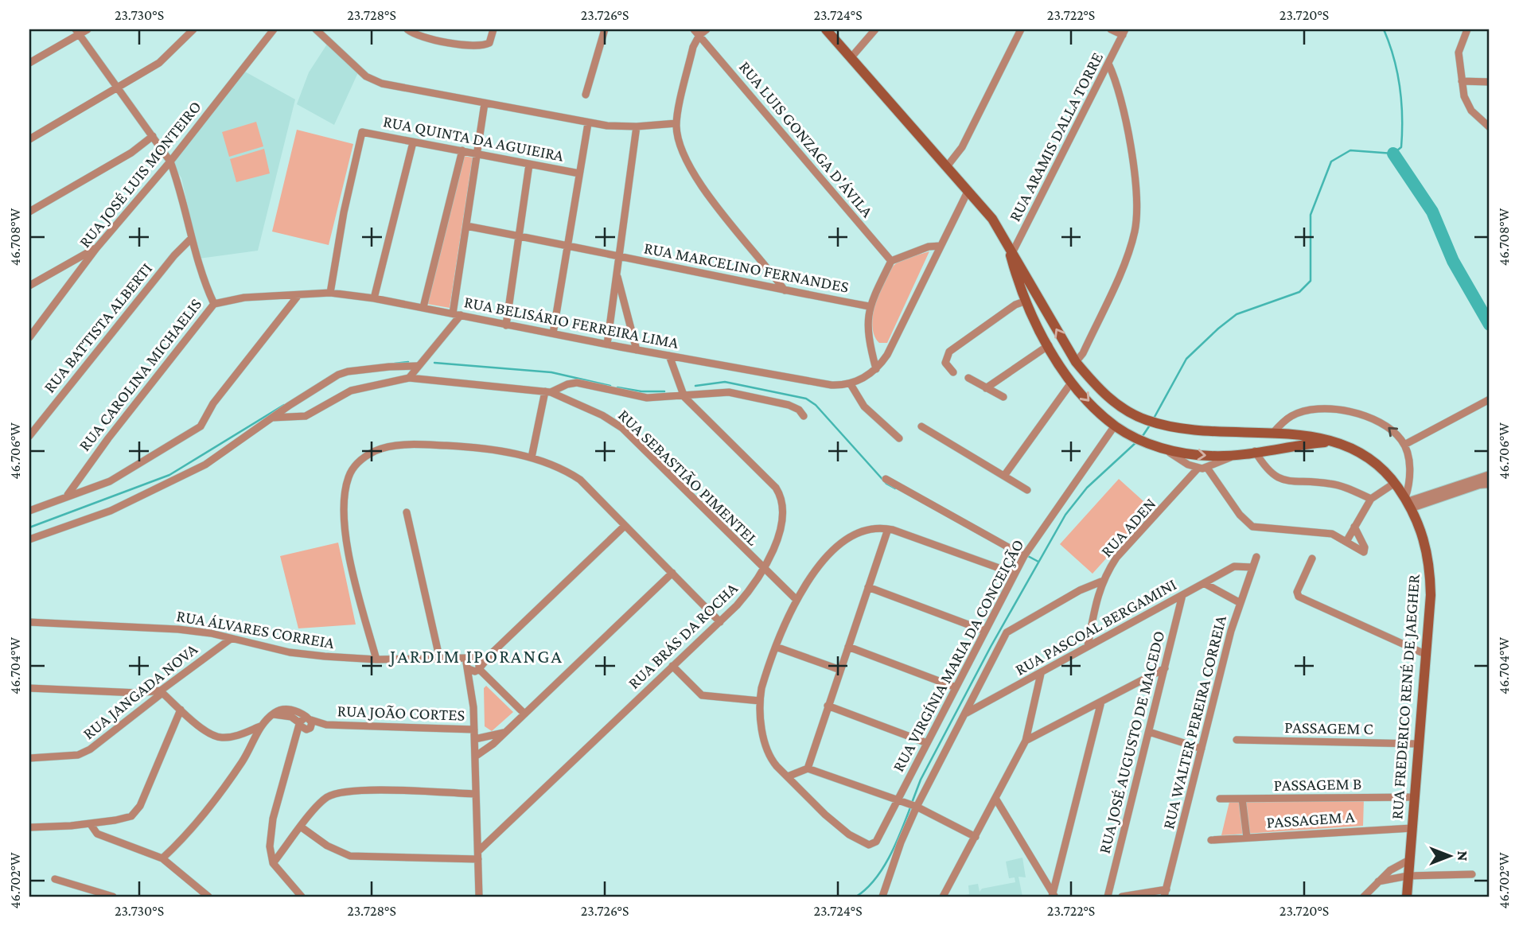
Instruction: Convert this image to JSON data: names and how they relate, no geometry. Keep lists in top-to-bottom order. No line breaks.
{"streets":{"main road":["RUA FREDERICO RENÉ DE JAEGHER"],"street":["RUA ARAMIS DALLA TORRE","RUA QUINTA DA AGUIEIRA","RUA LUIS GONZAGA D'ÁVILA","RUA JOSÉ LUIS MONTEIRO","RUA MARCELINO FERNANDES","RUA BELISÁRIO FERREIRA LIMA","RUA BATTISTA ALBERTI","RUA CAROLINA MICHAELIS","RUA SEBASTIÃO PIMENTEL","RUA ADEN","RUA PASCOAL BERGAMINI","RUA ÁLVARES CORREIA","RUA BRÁS DA ROCHA","RUA VIRGÍNIA MARIA DA CONCEIÇÃO","RUA JANGADA NOVA","RUA JOÃO CORTES","RUA WALTER PEREIRA CORREIA","PASSAGEM C","RUA JOSÉ AUGUSTO DE MACEDO","PASSAGEM B","PASSAGEM A"]},"crossings":[["RUA ARAMIS DALLA TORRE","RUA FREDERICO RENÉ DE JAEGHER"],["RUA QUINTA DA AGUIEIRA","RUA BELISÁRIO FERREIRA LIMA"],["RUA JOSÉ LUIS MONTEIRO","RUA CAROLINA MICHAELIS"],["RUA BELISÁRIO FERREIRA LIMA","RUA CAROLINA MICHAELIS"],["RUA BELISÁRIO FERREIRA LIMA","RUA BRÁS DA ROCHA"],["RUA BATTISTA ALBERTI","RUA CAROLINA MICHAELIS"],["RUA SEBASTIÃO PIMENTEL","RUA BRÁS DA ROCHA"],["RUA ADEN","RUA PASCOAL BERGAMINI"],["RUA ADEN","RUA VIRGÍNIA MARIA DA CONCEIÇÃO"],["RUA ADEN","RUA FREDERICO RENÉ DE JAEGHER"],["RUA PASCOAL BERGAMINI","RUA VIRGÍNIA MARIA DA CONCEIÇÃO"],["RUA PASCOAL BERGAMINI","RUA WALTER PEREIRA CORREIA"],["RUA PASCOAL BERGAMINI","RUA JOSÉ AUGUSTO DE MACEDO"],["RUA ÁLVARES CORREIA","RUA JANGADA NOVA"],["RUA VIRGÍNIA MARIA DA CONCEIÇÃO","RUA FREDERICO RENÉ DE JAEGHER"],["RUA FREDERICO RENÉ DE JAEGHER","PASSAGEM C"],["RUA FREDERICO RENÉ DE JAEGHER","PASSAGEM B"],["RUA FREDERICO RENÉ DE JAEGHER","PASSAGEM A"]],"districts":["JARDIM IPORANGA"],"north":"right","coordinates":["23.730°S","23.728°S","23.726°S","23.724°S","23.722°S","23.720°S","46.708°W","46.706°W","46.704°W","46.702°W"]}
